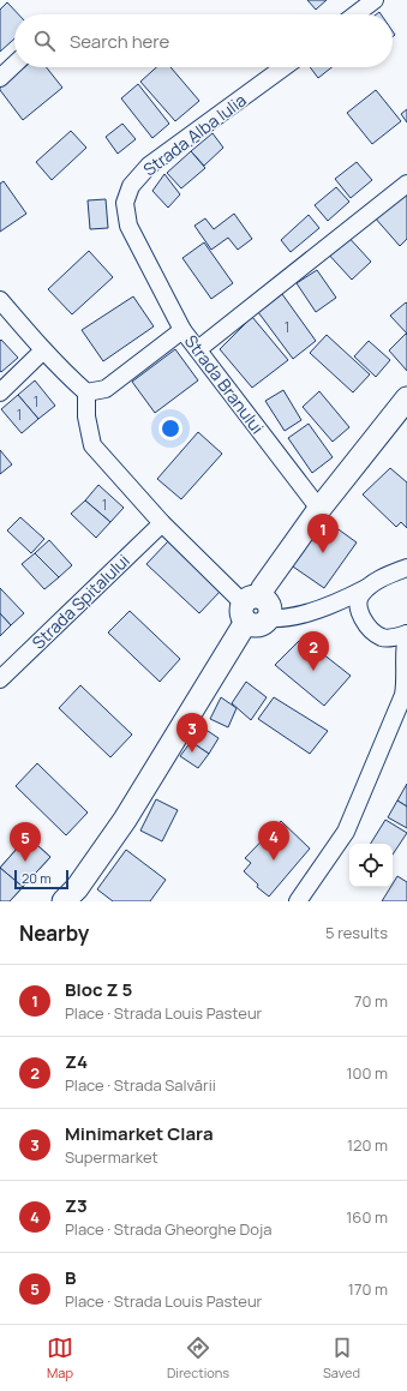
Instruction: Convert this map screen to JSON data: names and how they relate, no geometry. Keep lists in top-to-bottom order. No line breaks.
{"streets":{"street":["Strada Alba Iulia","Strada Branului","Strada Spitalului"]},"crossings":[["Strada Alba Iulia","Strada Branului"]],"house_numbers":["1","1","1","1"],"scale_bar":"20 m","page":{"search":"Search here","pins":["1","2","3","4","5"],"scale":"20 m","heading":["Nearby","5 results"],"list":[{"mark":"1","name":"Bloc Z 5","note":"Place · Strada Louis Pasteur","value":"70 m"},{"mark":"2","name":"Z4","note":"Place · Strada Salvării","value":"100 m"},{"mark":"3","name":"Minimarket Clara","note":"Supermarket","value":"120 m"},{"mark":"4","name":"Z3","note":"Place · Strada Gheorghe Doja","value":"160 m"},{"mark":"5","name":"B","note":"Place · Strada Louis Pasteur","value":"170 m"}],"nav":["Map","Directions","Saved"]}}
